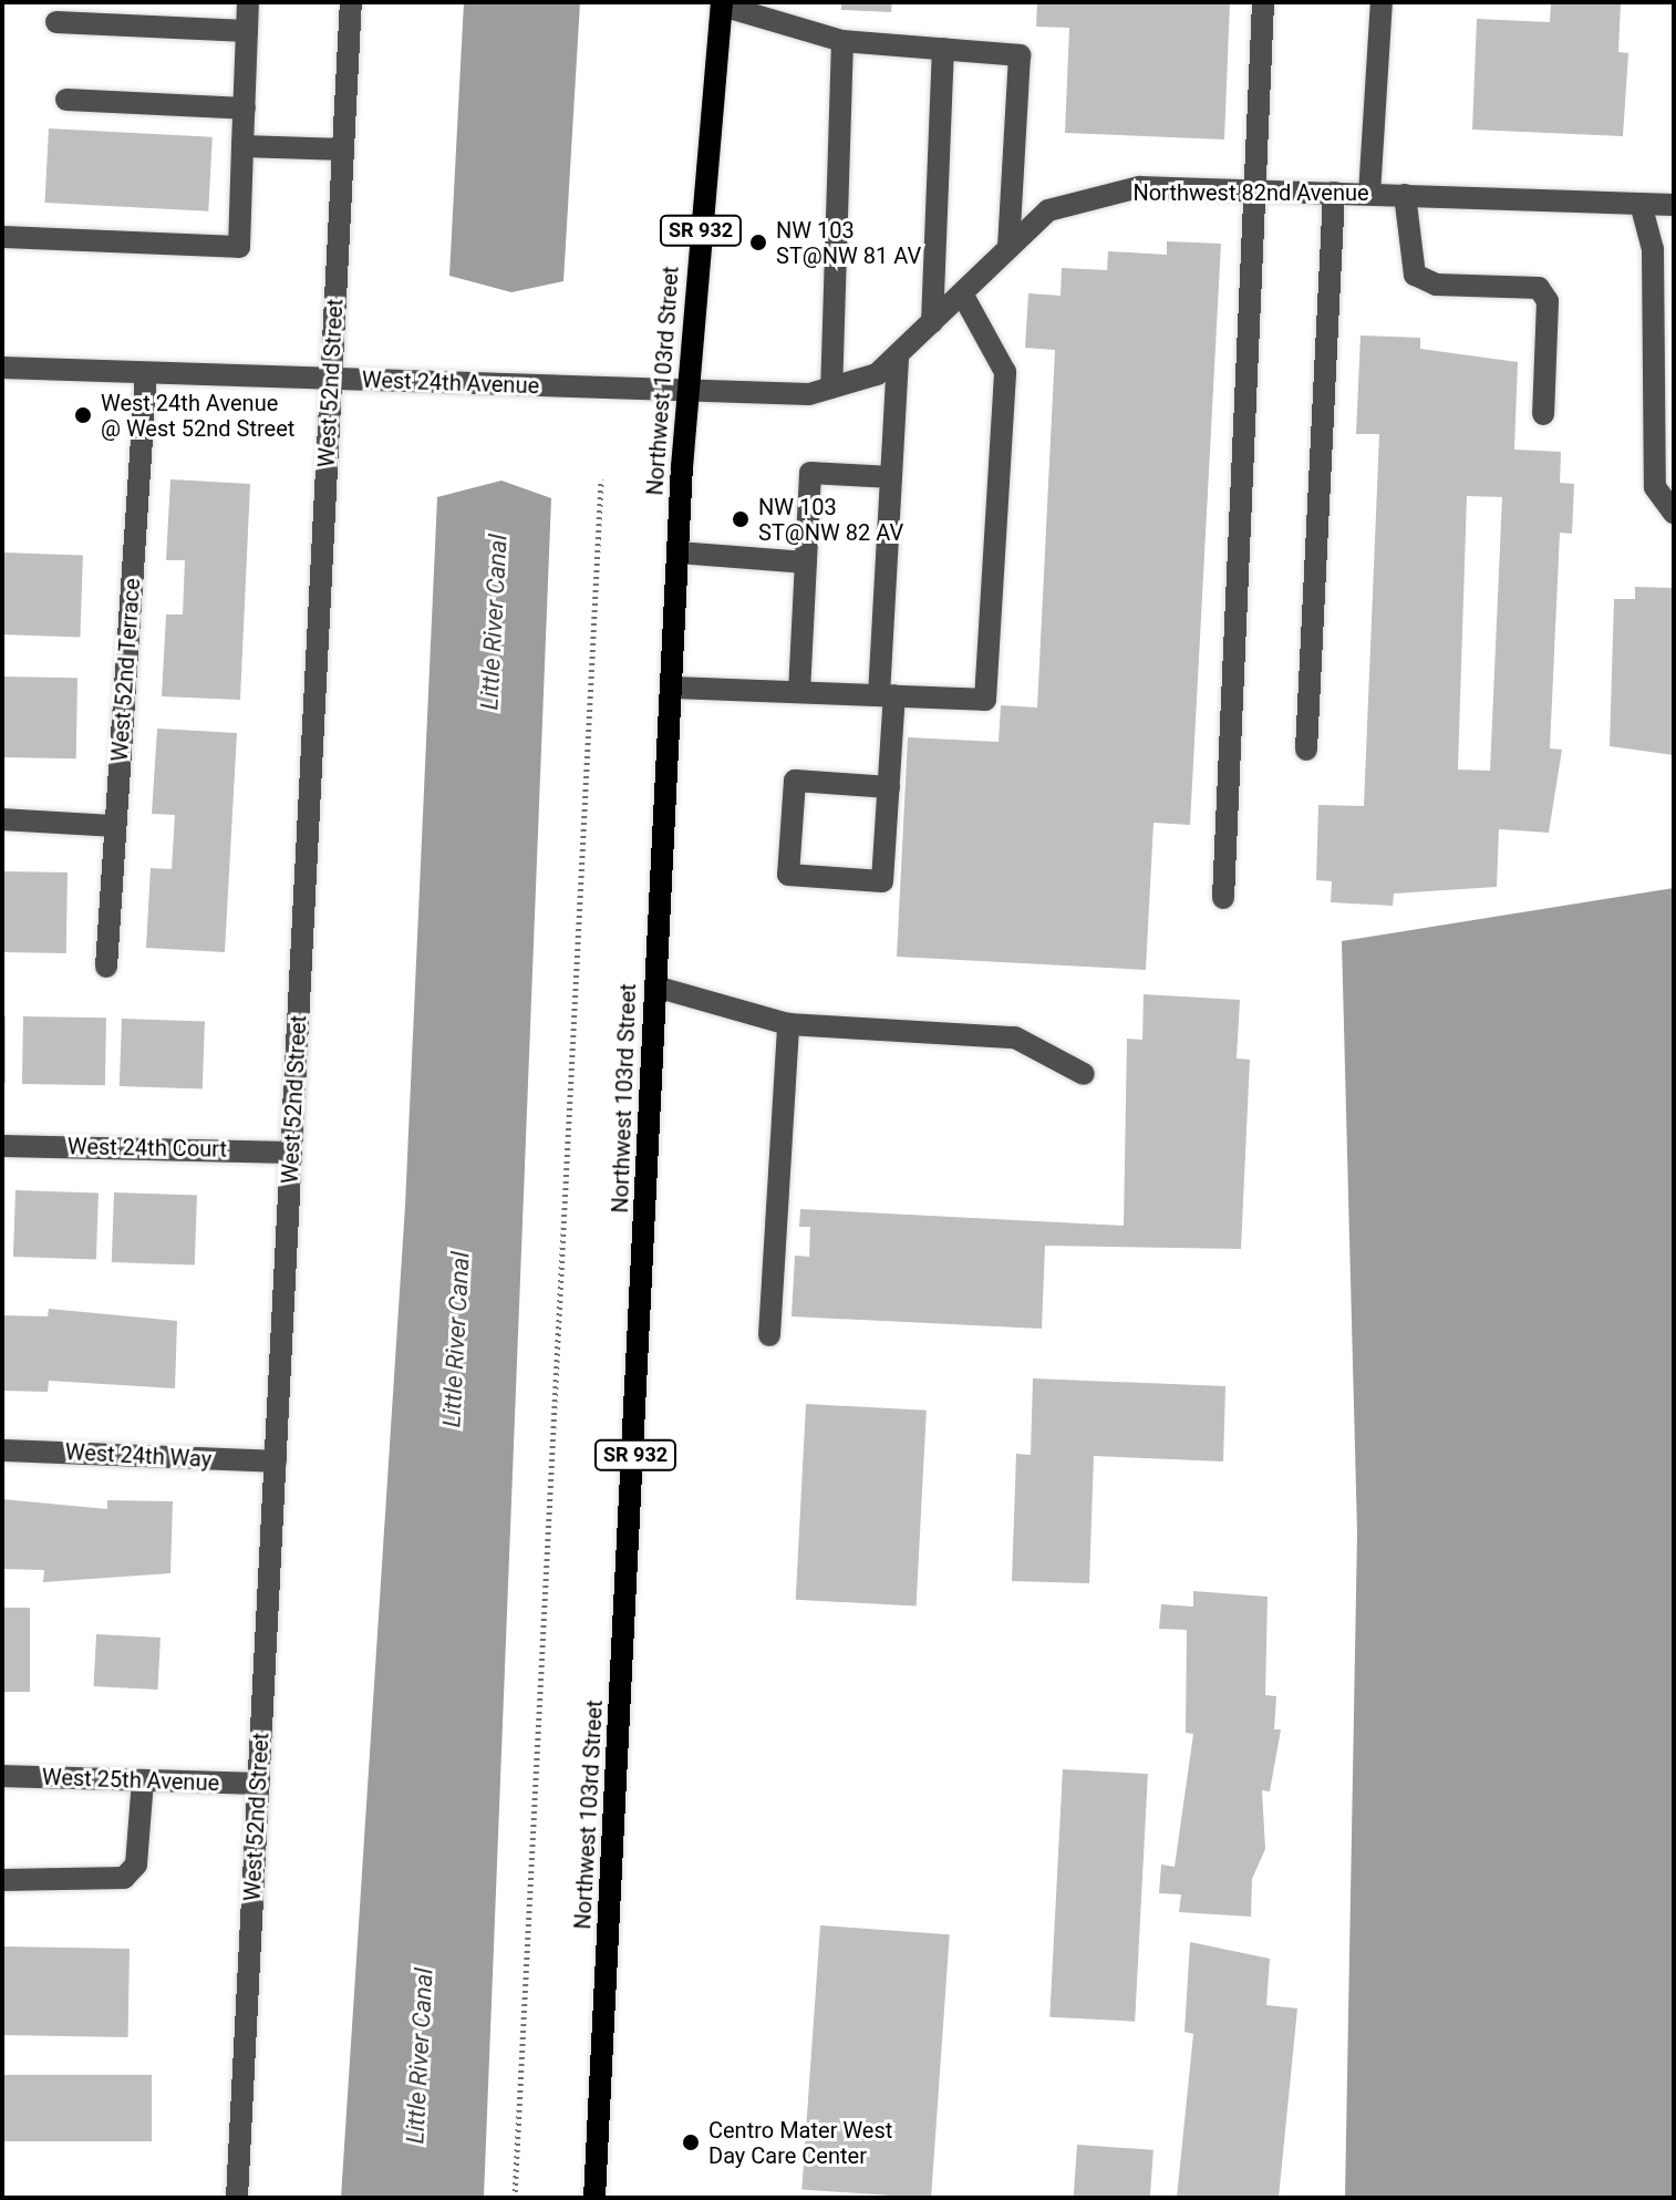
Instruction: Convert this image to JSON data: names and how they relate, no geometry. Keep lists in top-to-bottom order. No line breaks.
{"streets":{"main road":["SR 932","Northwest 103rd Street"],"street":["Northwest 82nd Avenue","West 52nd Street","West 24th Avenue","West 52nd Terrace","West 24th Court","West 24th Way","West 25th Avenue"]},"crossings":[["Northwest 82nd Avenue","Northwest 103rd Street"],["Northwest 82nd Avenue","West 24th Avenue"],["Northwest 103rd Street","West 24th Avenue"],["West 52nd Street","West 24th Avenue"],["West 52nd Street","West 24th Court"],["West 52nd Street","West 24th Way"],["West 52nd Street","West 25th Avenue"],["West 24th Avenue","West 52nd Terrace"]],"water":["Little River Canal"],"places":["NW 103 ST@NW 81 AV","West 24th Avenue @ West 52nd Street","NW 103 ST@NW 82 AV","Centro Mater West Day Care Center"]}
